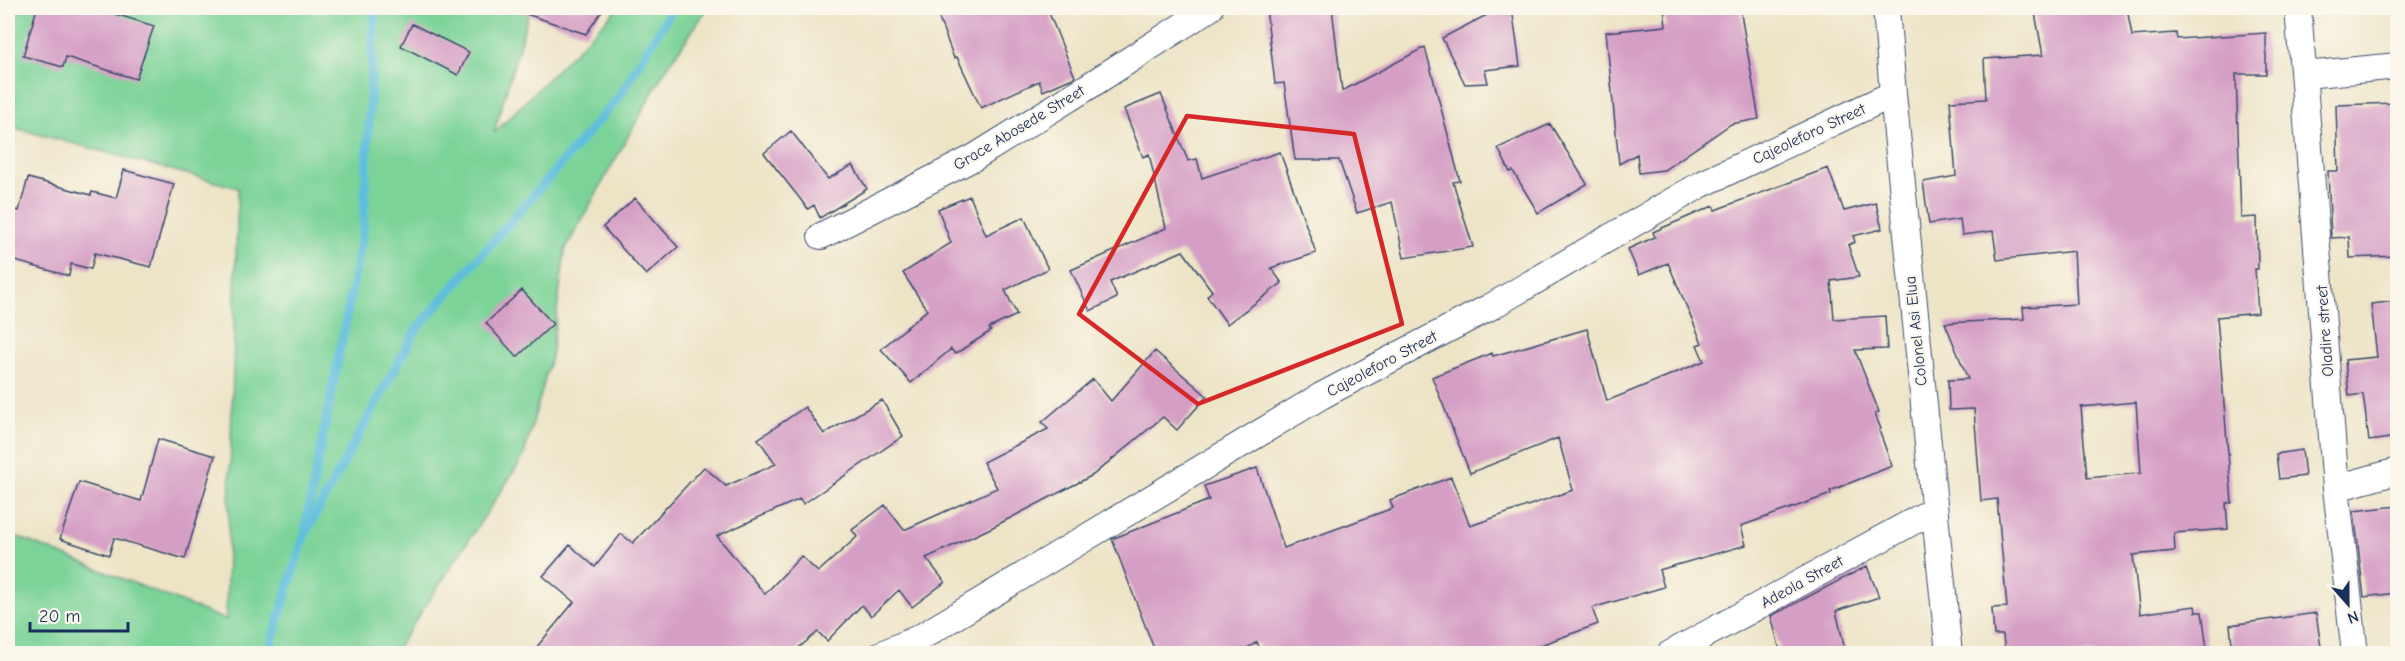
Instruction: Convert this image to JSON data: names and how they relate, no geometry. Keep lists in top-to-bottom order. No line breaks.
{"streets":{"street":["Grace Abosede Street","Cajeoleforo Street","Colonel Asi Elua","Oladire street","Adeola Street"]},"crossings":[["Cajeoleforo Street","Colonel Asi Elua"],["Colonel Asi Elua","Adeola Street"]],"scale_bar":"20 m","north":"bottom"}
